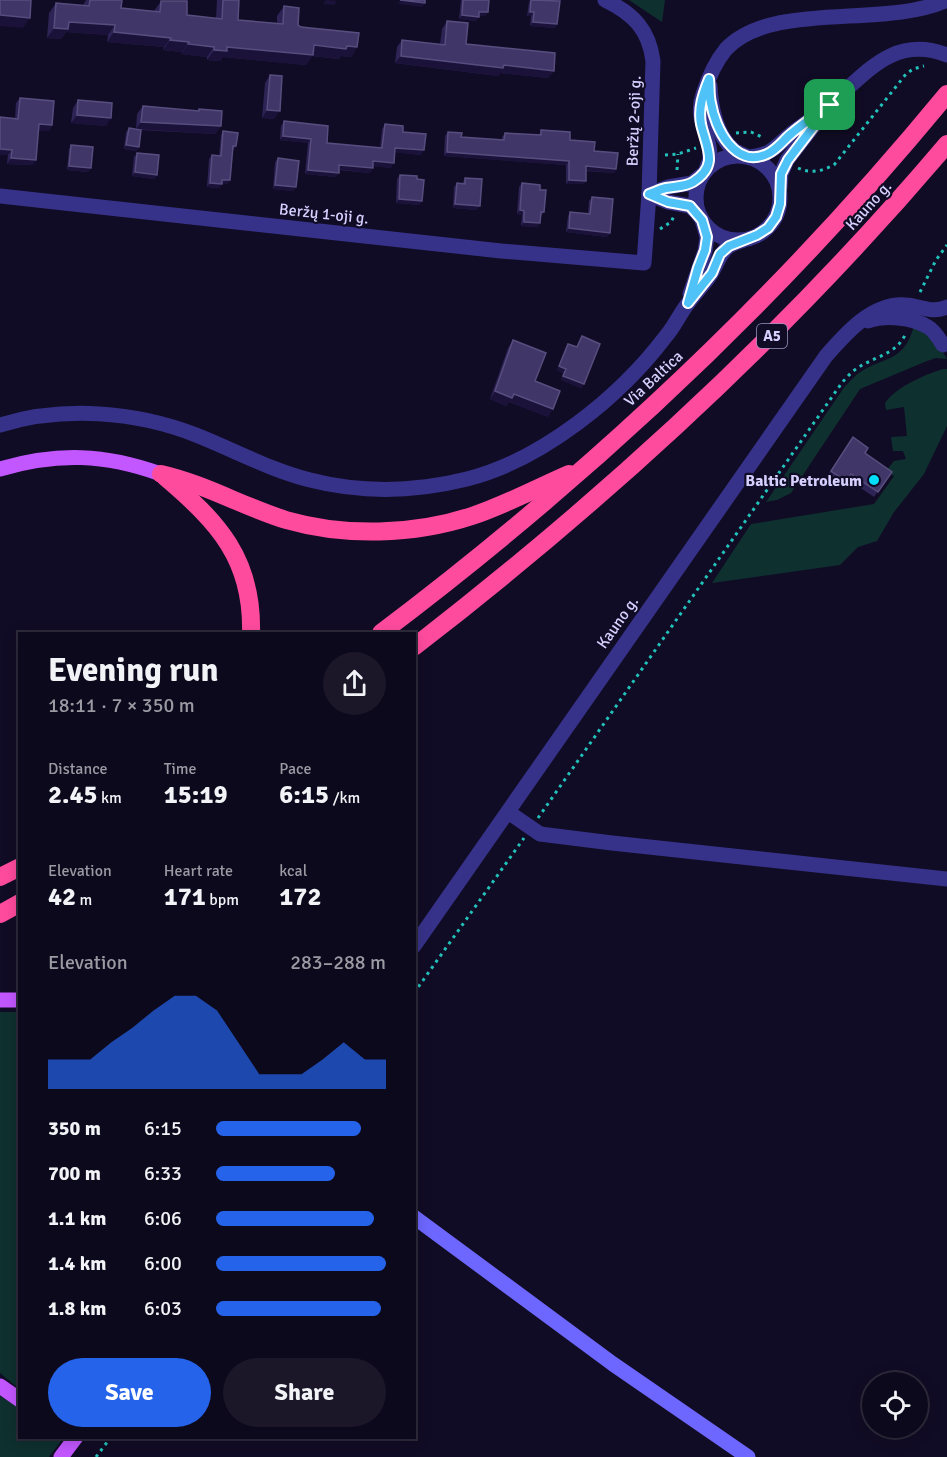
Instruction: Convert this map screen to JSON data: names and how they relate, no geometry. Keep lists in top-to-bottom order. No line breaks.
{"streets":{"highway":["Kauno g.","A5","Via Baltica"],"street":["Beržų 2-oji g.","Beržų 1-oji g."]},"crossings":[["Beržų 2-oji g.","Beržų 1-oji g."]],"places":["Baltic Petroleum"],"page":{"heading":["Evening run","18:11 · 7 × 350 m"],"stats":[["Distance","2.45 km"],["Time","15:19"],["Pace","6:15 /km"],["Elevation","42 m"],["Heart rate","171 bpm"],["kcal","172"]],"chart":["Elevation","283–288 m"],"list":[{"name":"350 m","note":"6:15"},{"name":"700 m","note":"6:33"},{"name":"1.1 km","note":"6:06"},{"name":"1.4 km","note":"6:00"},{"name":"1.8 km","note":"6:03"}],"buttons":["Save","Share"]}}
